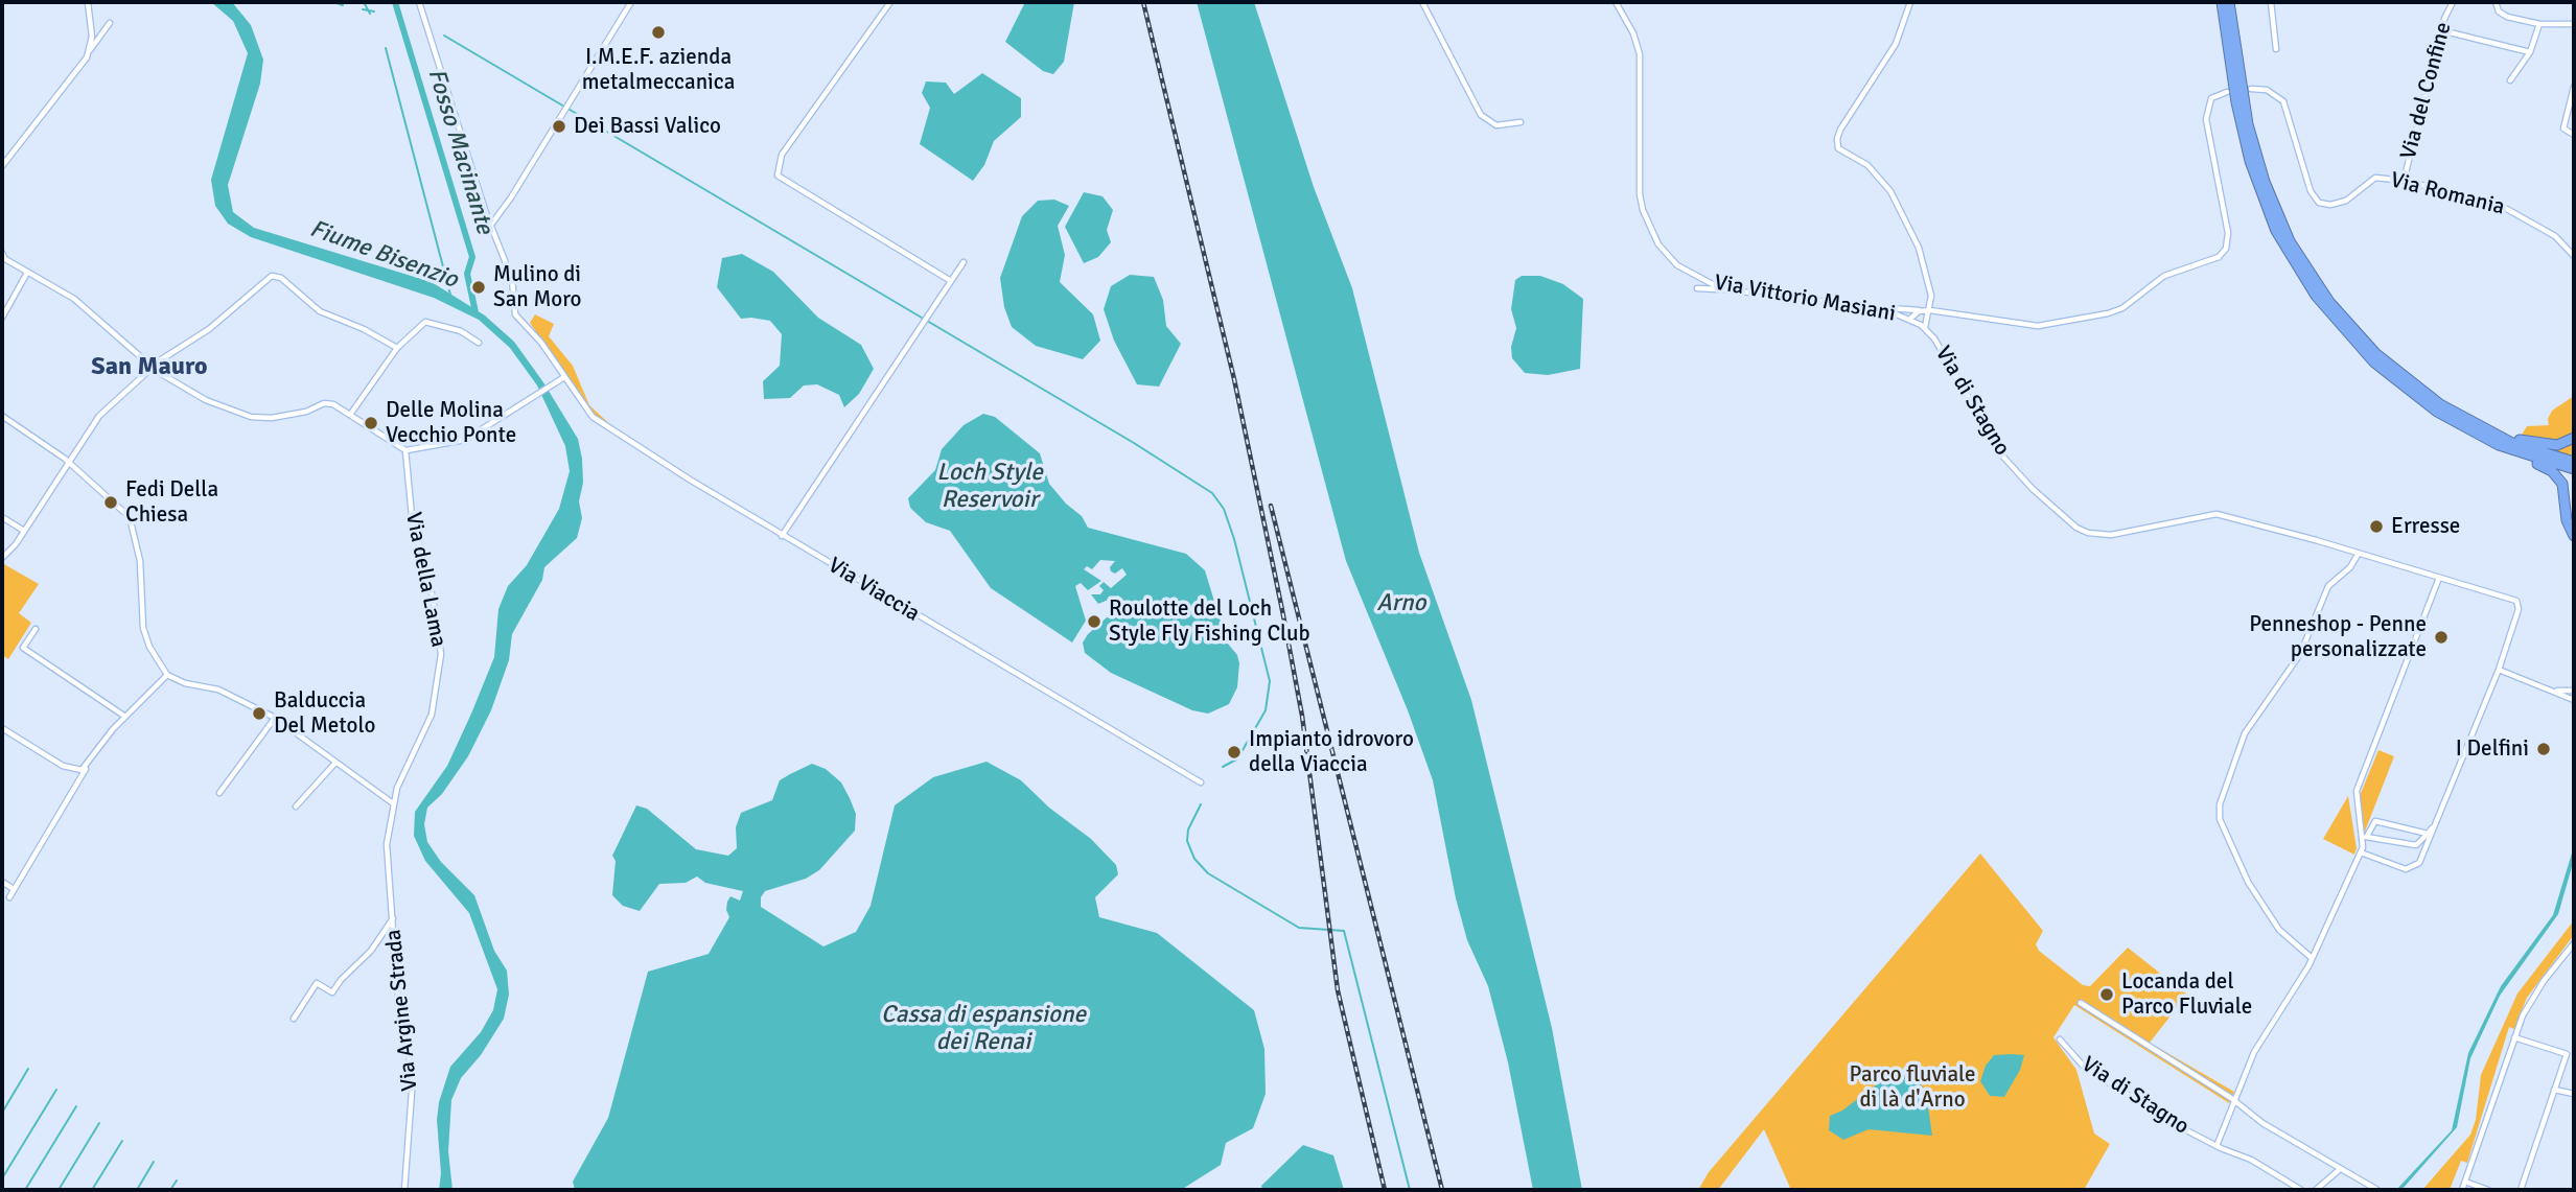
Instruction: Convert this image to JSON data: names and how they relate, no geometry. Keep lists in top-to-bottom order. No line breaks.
{"streets":{"street":["Via del Confine","Via Romania","Via Vittorio Masiani","Via di Stagno","Via della Lama","Via Viaccia","Via Argine Strada"]},"crossings":[["Via del Confine","Via Romania"],["Via Vittorio Masiani","Via di Stagno"],["Via della Lama","Via Argine Strada"]],"districts":["San Mauro"],"water":["Fosso Macinante","Fiume Bisenzio","Loch Style Reservoir","Arno","Cassa di espansione dei Renai"],"parks":["Parco fluviale di là d'Arno"],"places":["I.M.E.F. azienda metalmeccanica","Dei Bassi Valico","Mulino di San Moro","Delle Molina Vecchio Ponte","Fedi Della Chiesa","Erresse","Roulotte del Loch Style Fly Fishing Club","Penneshop - Penne personalizzate","Balduccia Del Metolo","I Delfini","Impianto idrovoro della Viaccia","Locanda del Parco Fluviale"]}
